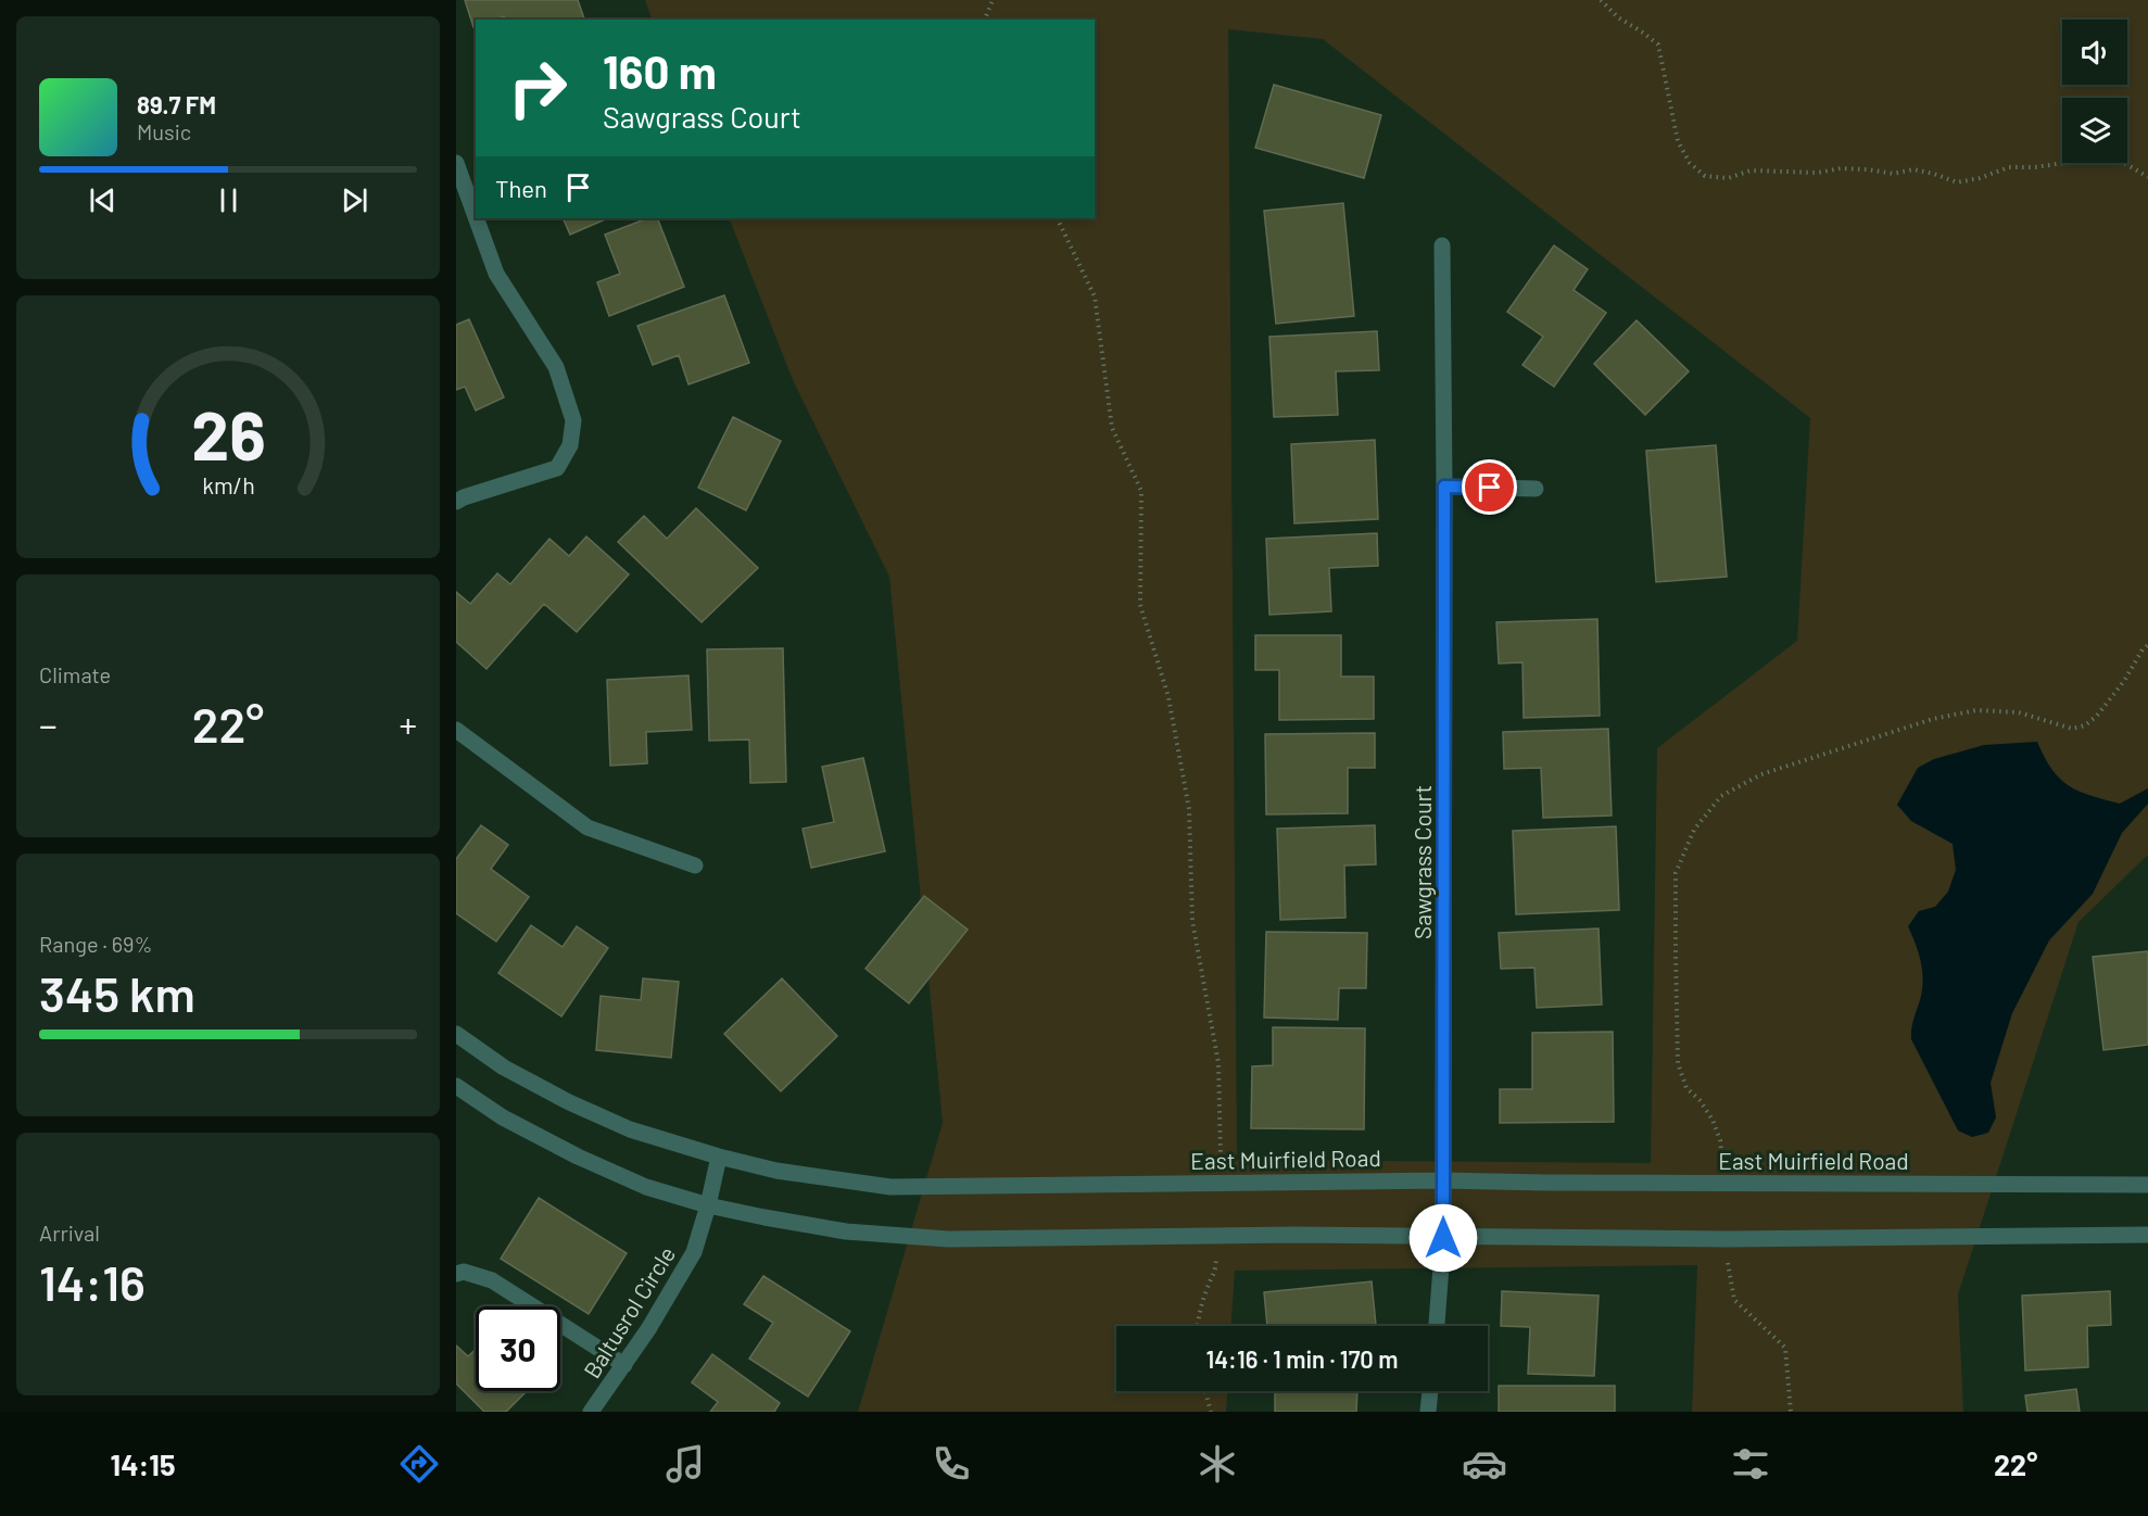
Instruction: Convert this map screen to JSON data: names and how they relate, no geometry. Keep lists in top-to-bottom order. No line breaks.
{"streets":{"street":["Sawgrass Court","East Muirfield Road","Baltusrol Circle"]},"crossings":[["Sawgrass Court","East Muirfield Road"],["East Muirfield Road","Baltusrol Circle"]],"page":{"turn":["160 m","Sawgrass Court"],"song":["89.7 FM","Music"],"then":"Then","tile":["Climate",["Range · 69%","345 km"],["Arrival","14:16"]],"heat":["−","22°","+"],"limit":"30","trip":"14:16 · 1 min · 170 m","tabs":["14:15","22°"],"gauge":["26","km/h"]}}
